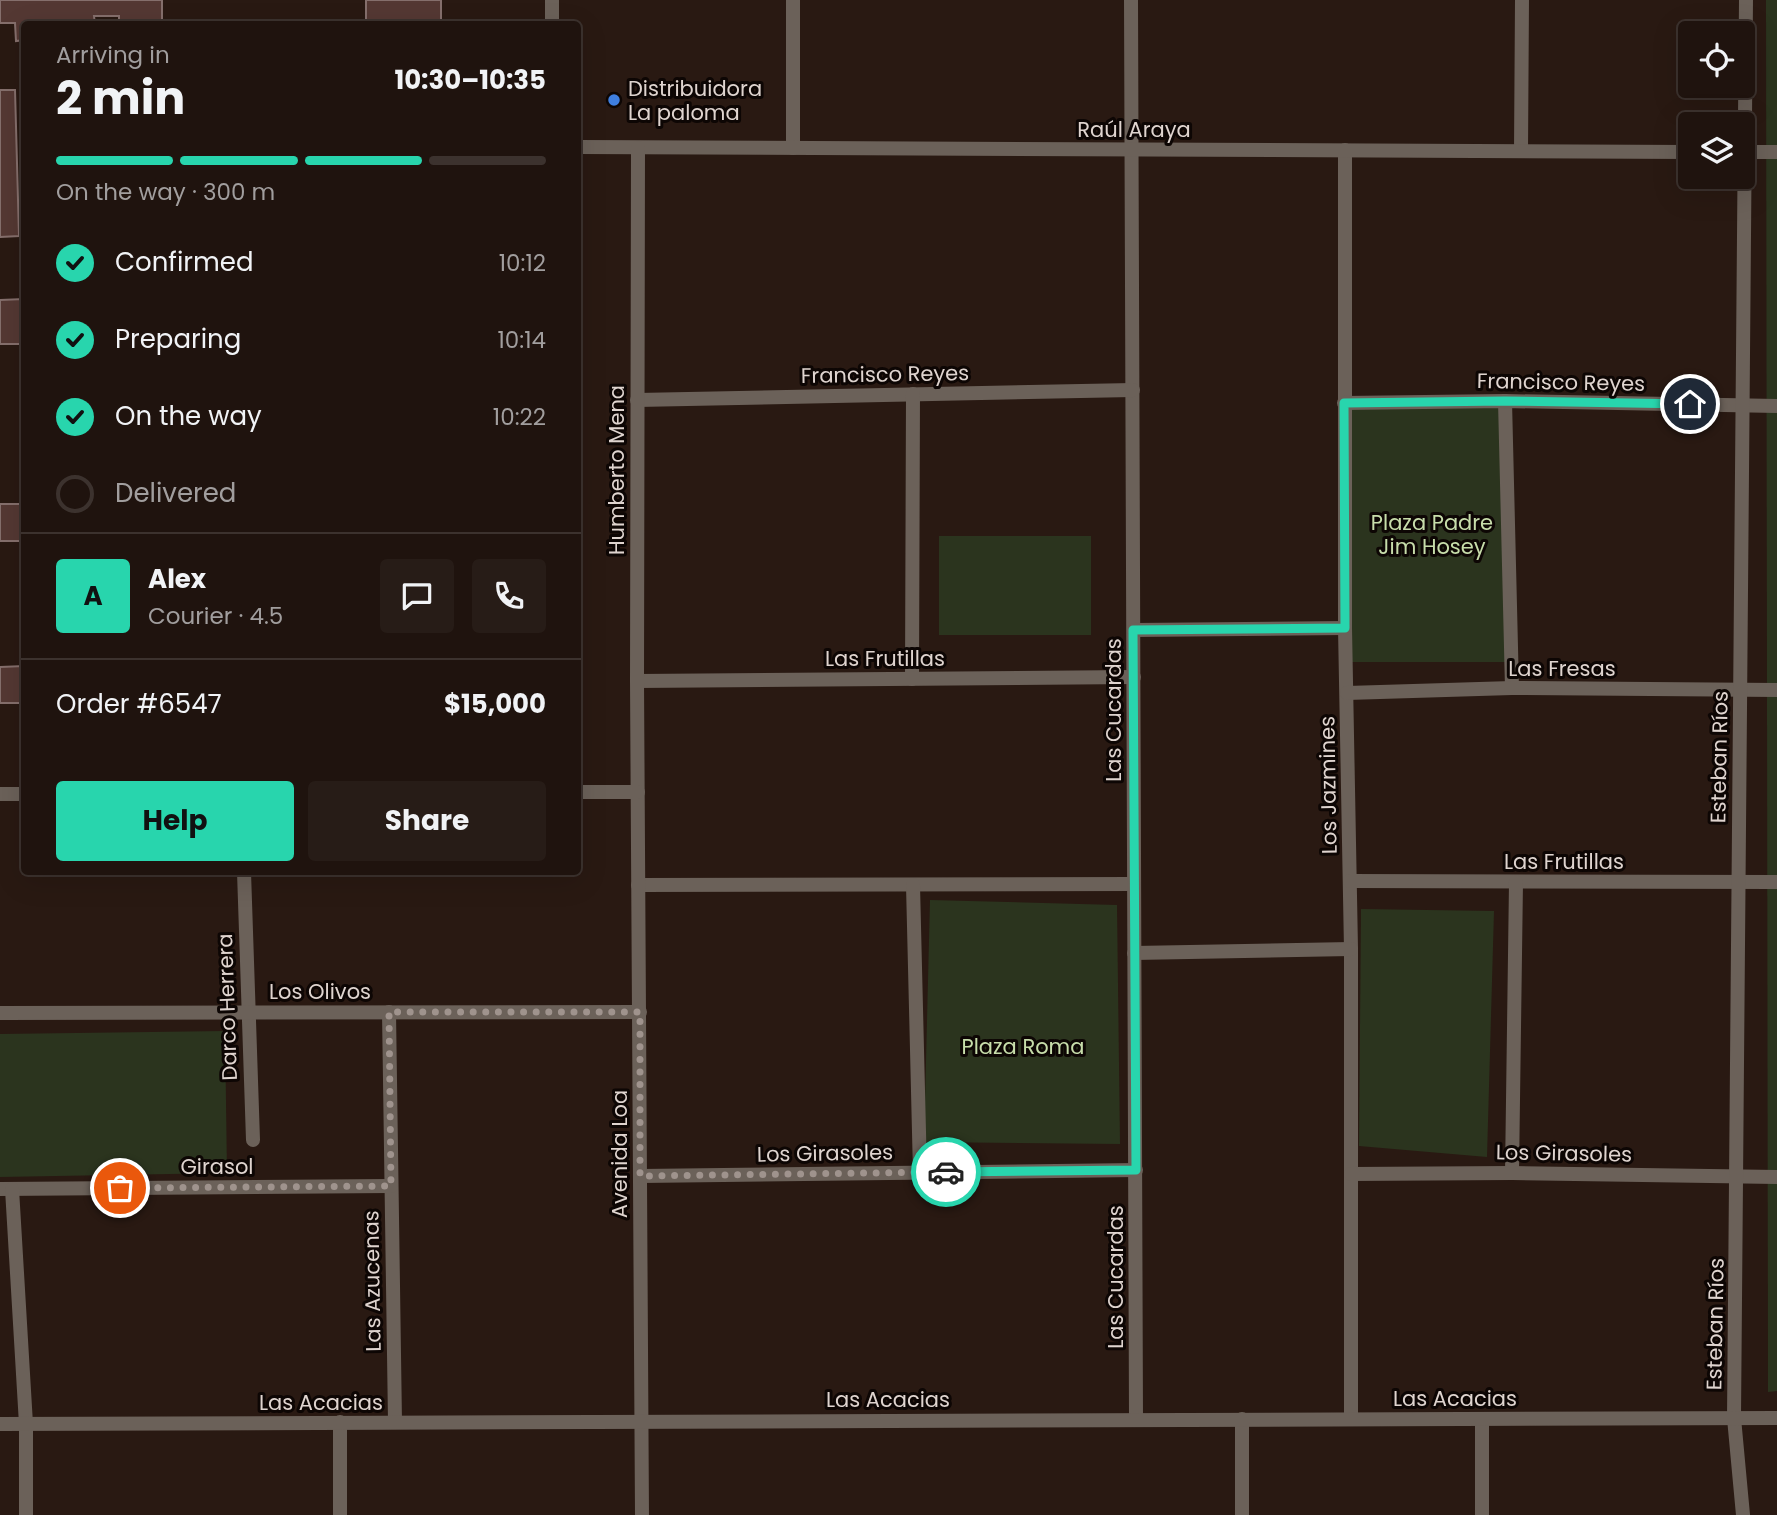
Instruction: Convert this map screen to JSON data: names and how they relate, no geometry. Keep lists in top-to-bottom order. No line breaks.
{"streets":{"street":["Raúl Araya","Francisco Reyes","Humberto Mena","Las Frutillas","Las Fresas","Las Cucardas","Esteban Ríos","Los Jazmines","Los Olivos","Darco Herrera","Los Girasoles","Avenida Loa","Girasol","Las Azucenas","Las Acacias"]},"crossings":[["Raúl Araya","Humberto Mena"],["Raúl Araya","Las Cucardas"],["Raúl Araya","Los Jazmines"],["Francisco Reyes","Humberto Mena"],["Francisco Reyes","Las Cucardas"],["Francisco Reyes","Esteban Ríos"],["Francisco Reyes","Los Jazmines"],["Humberto Mena","Las Frutillas"],["Humberto Mena","Avenida Loa"],["Las Frutillas","Las Cucardas"],["Las Frutillas","Esteban Ríos"],["Las Frutillas","Los Jazmines"],["Las Fresas","Esteban Ríos"],["Las Fresas","Los Jazmines"],["Las Cucardas","Los Girasoles"],["Las Cucardas","Las Acacias"],["Esteban Ríos","Los Girasoles"],["Esteban Ríos","Las Acacias"],["Los Jazmines","Los Girasoles"],["Los Jazmines","Las Acacias"],["Los Olivos","Darco Herrera"],["Los Olivos","Avenida Loa"],["Los Olivos","Las Azucenas"],["Los Girasoles","Avenida Loa"],["Avenida Loa","Las Acacias"],["Girasol","Las Azucenas"],["Las Azucenas","Las Acacias"]],"parks":["Plaza Padre Jim Hosey","Plaza Roma"],"places":["Distribuidora La paloma"],"page":{"heading":["2 min","Arriving in","10:30–10:35"],"panel":["Alex","Courier · 4.5","Order #6547","$15,000"],"bar":"On the way · 300 m","list":[["Confirmed","10:12"],["Preparing","10:14"],["On the way","10:22"],"Delivered"],"round":"A","buttons":["Help","Share"]}}
